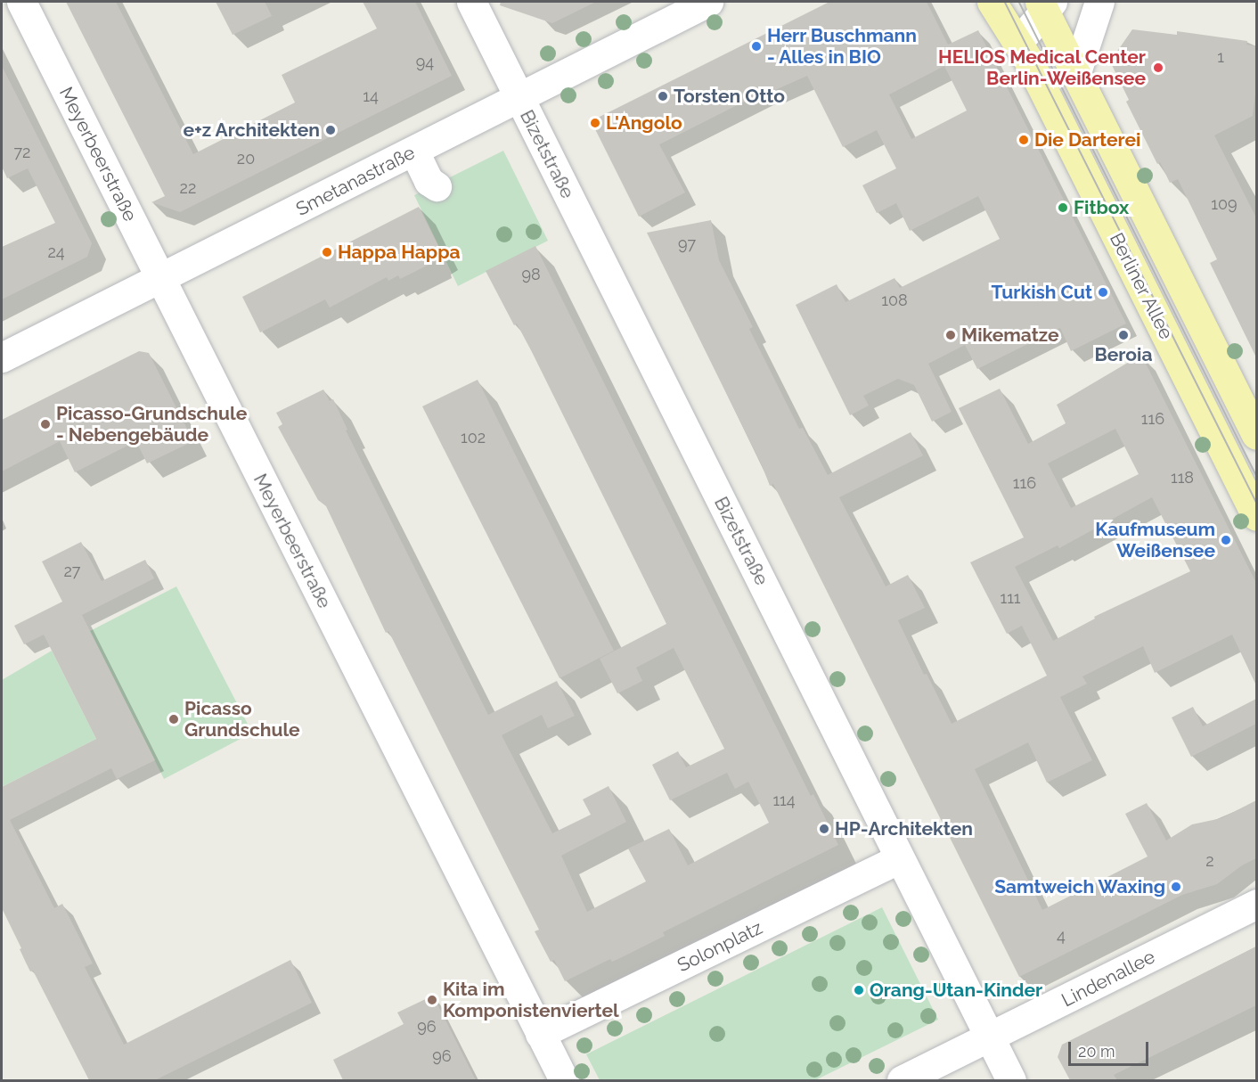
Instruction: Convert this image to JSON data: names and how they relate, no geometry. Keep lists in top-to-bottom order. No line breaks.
{"streets":{"main road":["Berliner Allee"],"street":["Meyerbeerstraße","Bizetstraße","Smetanastraße","Solonplatz","Lindenallee"]},"crossings":[["Meyerbeerstraße","Smetanastraße"],["Meyerbeerstraße","Solonplatz"],["Bizetstraße","Smetanastraße"],["Bizetstraße","Solonplatz"],["Bizetstraße","Lindenallee"]],"places":["Herr Buschmann - Alles in BIO","HELIOS Medical Center Berlin-Weißensee","Torsten Otto","L'Angolo","e+z Architekten","Die Darterei","Fitbox","Happa Happa","Turkish Cut","Mikematze","Beroia","Picasso-Grundschule - Nebengebäude","Kaufmuseum Weißensee","Picasso Grundschule","HP-Architekten","Samtweich Waxing","Orang-Utan-Kinder","Kita im Komponistenviertel"],"house_numbers":["1","94","14","72","20","22","109","97","24","98","108","116","102","118","116","27","111","114","2","4","96","96"],"scale_bar":"20 m"}
